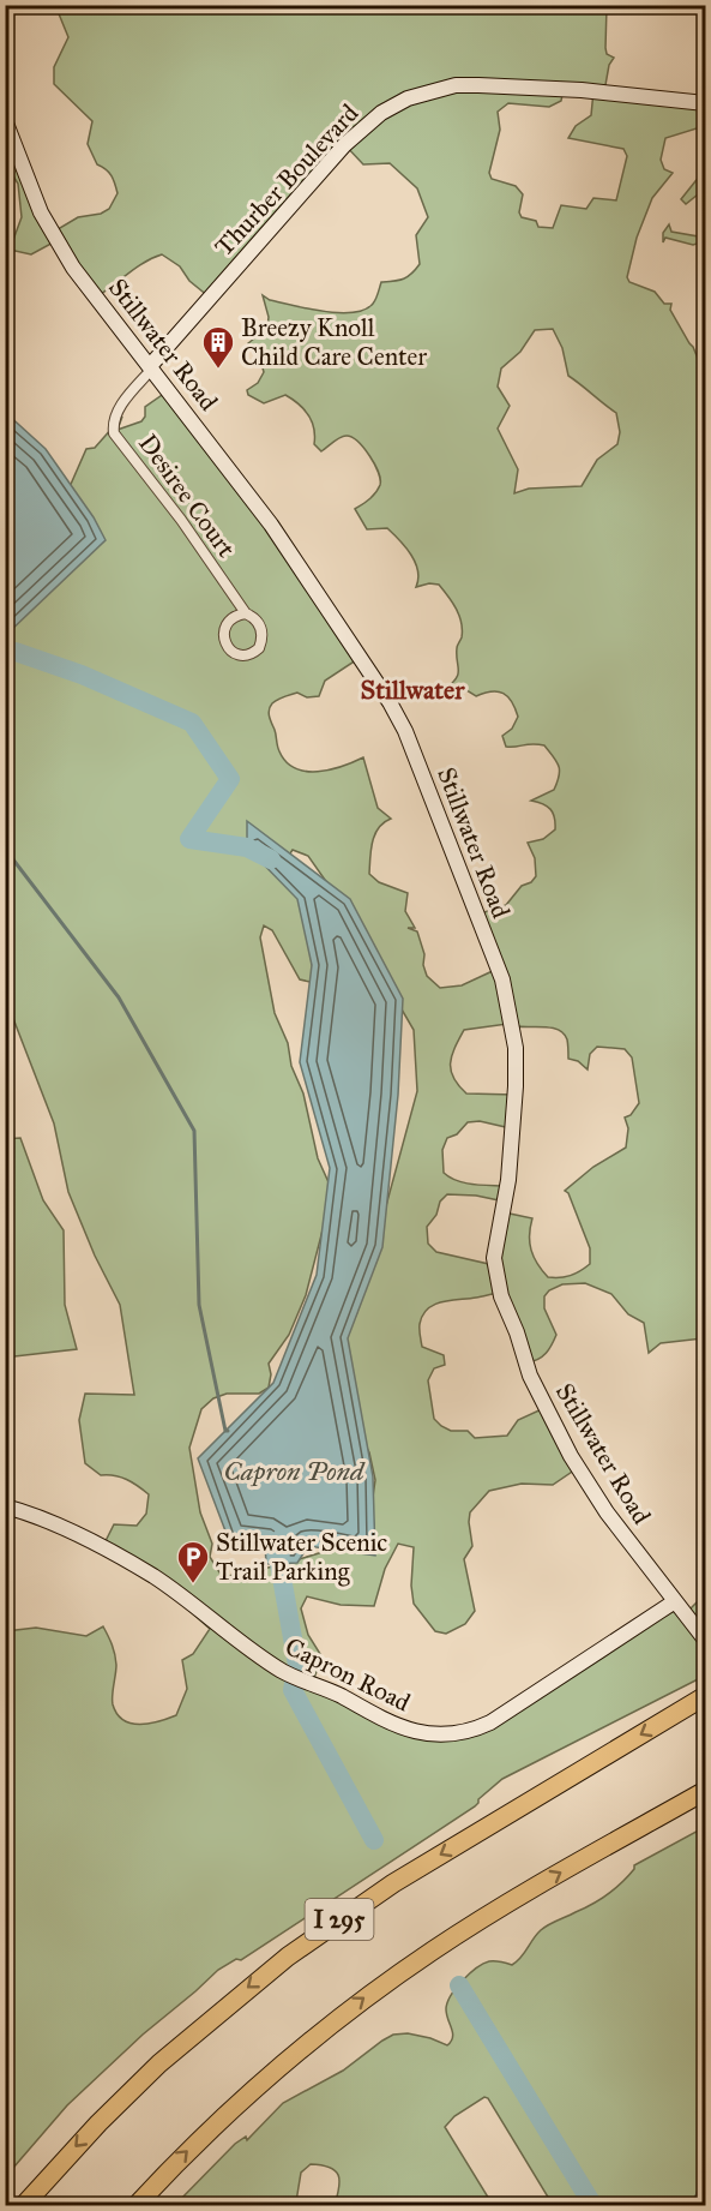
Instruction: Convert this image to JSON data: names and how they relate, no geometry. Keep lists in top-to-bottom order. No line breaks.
{"streets":{"highway":["I 295"],"street":["Thurber Boulevard","Stillwater Road","Desiree Court","Capron Road"]},"crossings":[["Thurber Boulevard","Stillwater Road"],["Thurber Boulevard","Desiree Court"],["Stillwater Road","Desiree Court"],["Stillwater Road","Capron Road"]],"districts":["Stillwater"],"water":["Capron Pond"],"places":{"building":["Breezy Knoll Child Care Center"],"parking":["Stillwater Scenic Trail Parking"]}}
